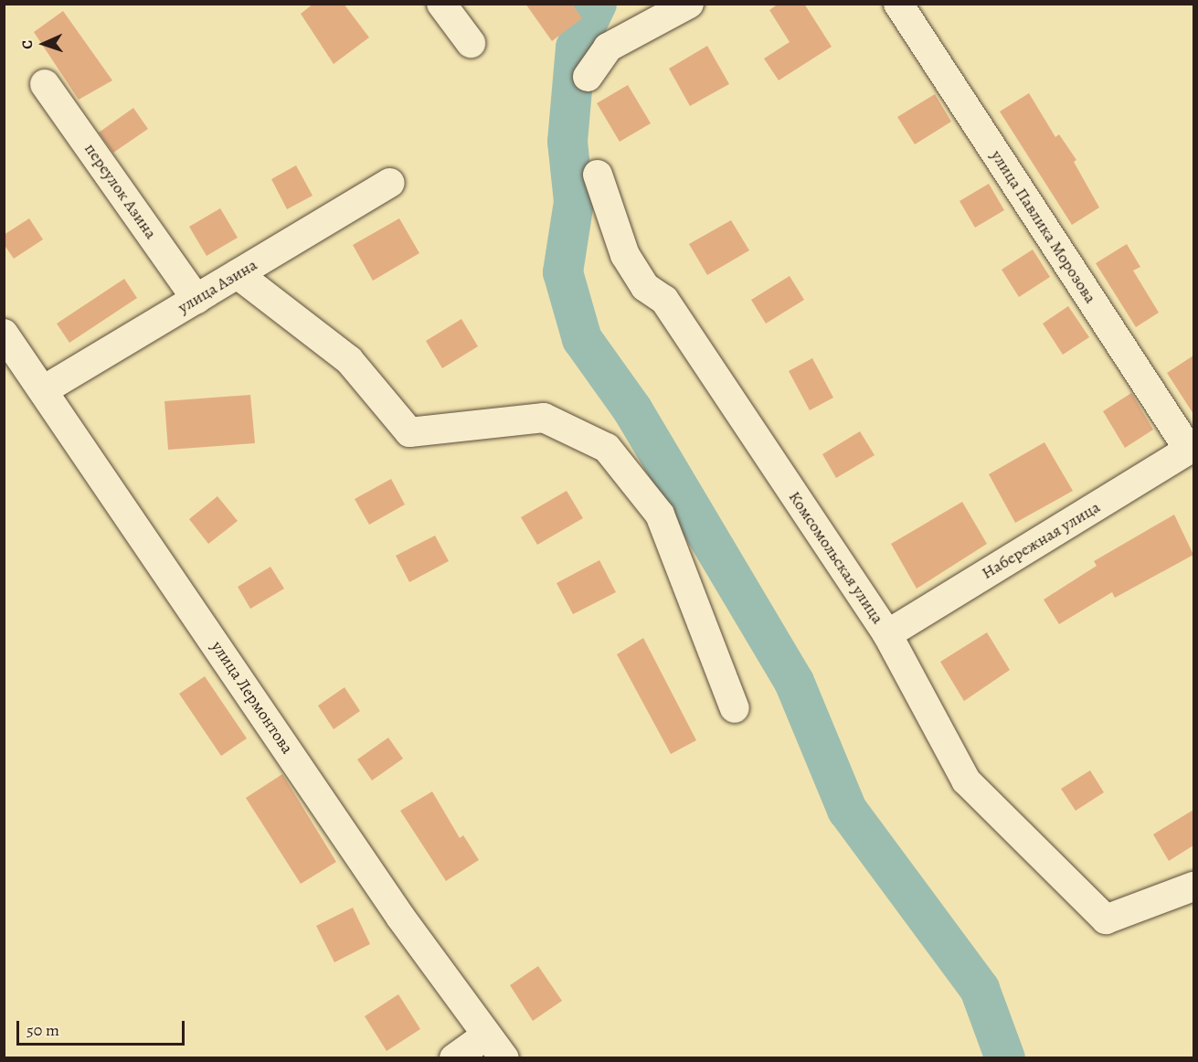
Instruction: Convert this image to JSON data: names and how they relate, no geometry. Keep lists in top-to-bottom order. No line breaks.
{"streets":{"street":["переулок Азина","улица Павлика Морозова","улица Азина","Набережная улица","Комсомольская улица","улица Лермонтова"]},"crossings":[["переулок Азина","улица Азина"],["улица Павлика Морозова","Набережная улица"],["улица Азина","улица Лермонтова"],["Набережная улица","Комсомольская улица"]],"scale_bar":"50 m","north":"left"}
